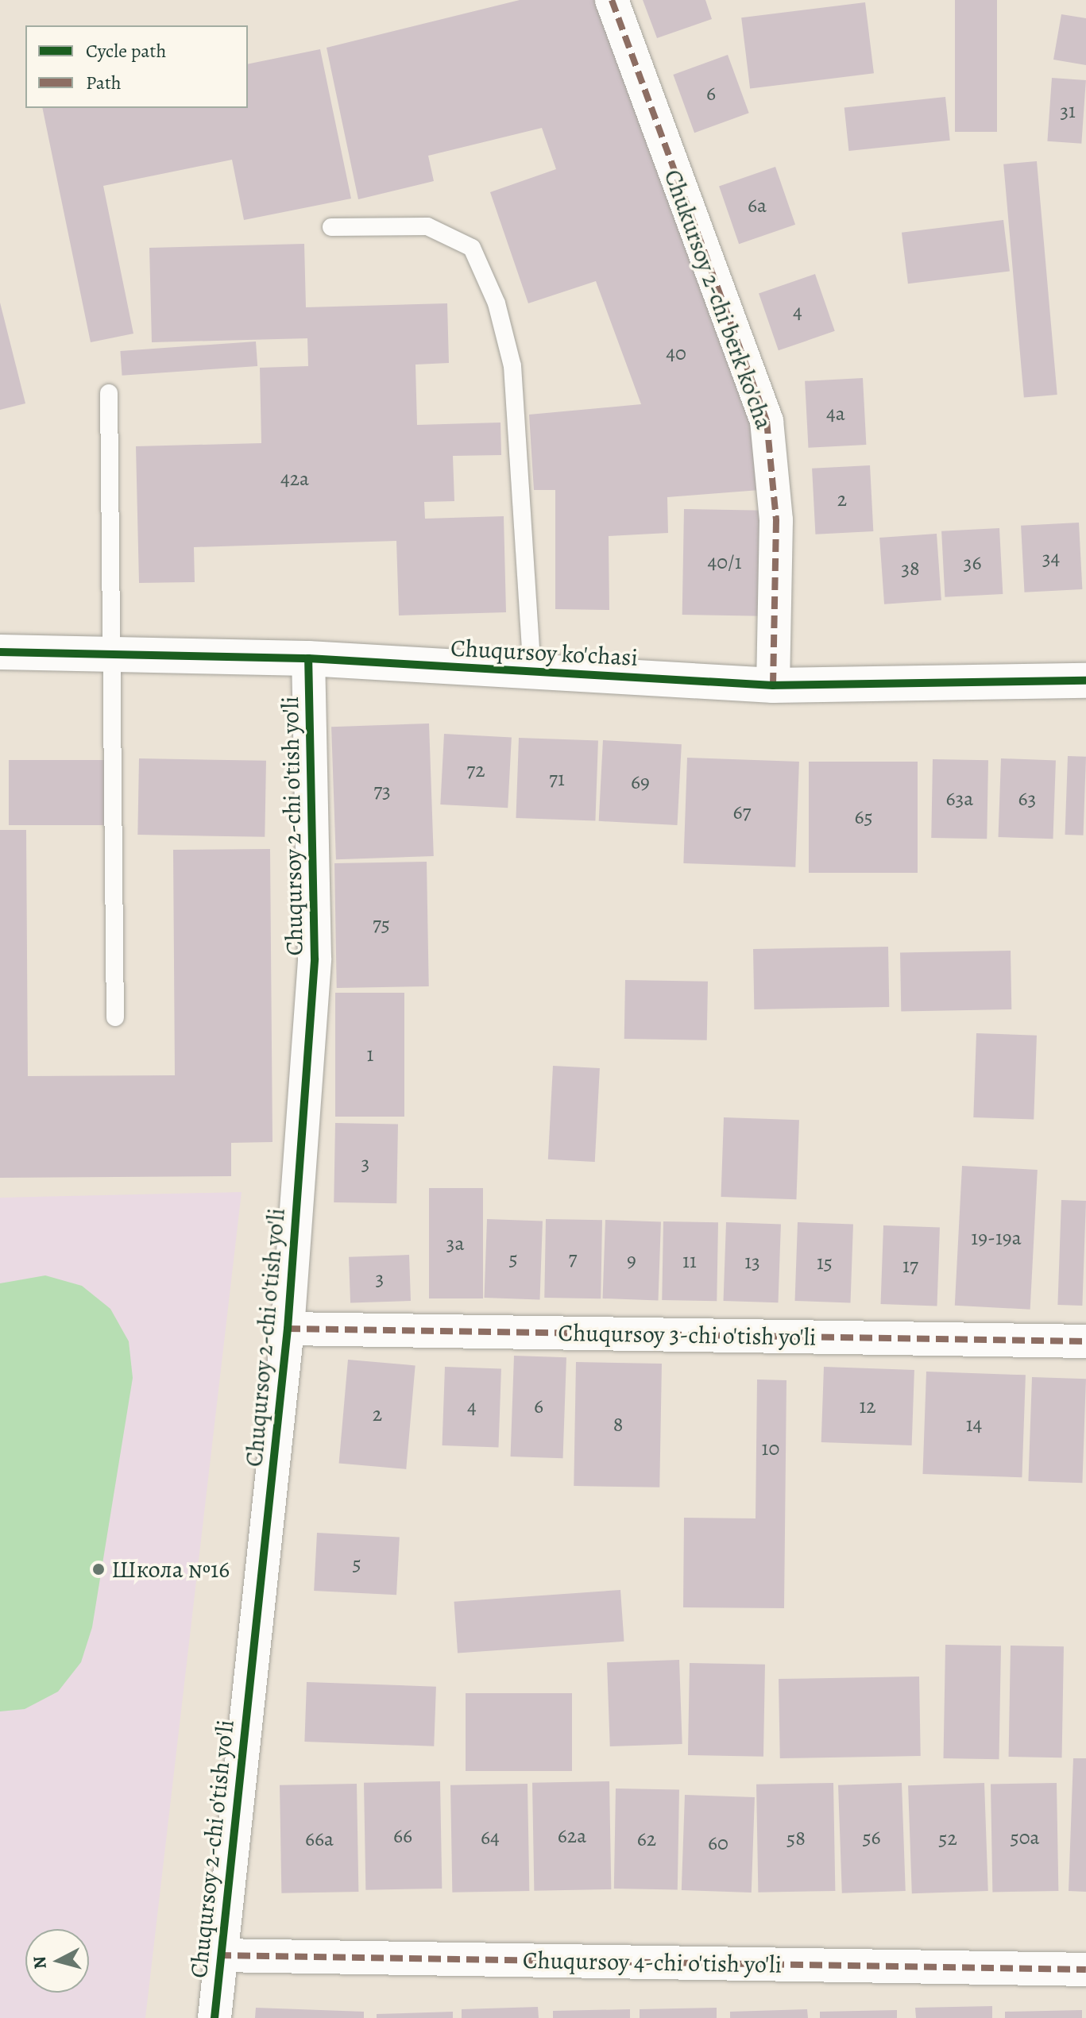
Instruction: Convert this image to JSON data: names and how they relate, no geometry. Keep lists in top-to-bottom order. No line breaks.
{"streets":{"street":["Chukursoy 2-chi berk ko'cha","Chuqursoy ko'chasi","Chuqursoy 2-chi o'tish yo'li","Chuqursoy 3-chi o'tish yo'li","Chuqursoy 4-chi o'tish yo'li"]},"crossings":[["Chukursoy 2-chi berk ko'cha","Chuqursoy ko'chasi"],["Chuqursoy ko'chasi","Chuqursoy 2-chi o'tish yo'li"],["Chuqursoy 2-chi o'tish yo'li","Chuqursoy 3-chi o'tish yo'li"],["Chuqursoy 2-chi o'tish yo'li","Chuqursoy 4-chi o'tish yo'li"]],"places":["Школа №16"],"house_numbers":["6","31","6a","4","40","4a","42a","2","34","40/1","36","38","72","71","69","73","63a","63","67","65","75","1","3","19-19а","3а","5","7","9","11","13","15","17","3","6","12","4","2","8","14","10","5","66","62а","64","56","50а","58","52","66а","62","60"],"legend":["Cycle path","Path"],"north":"left"}
